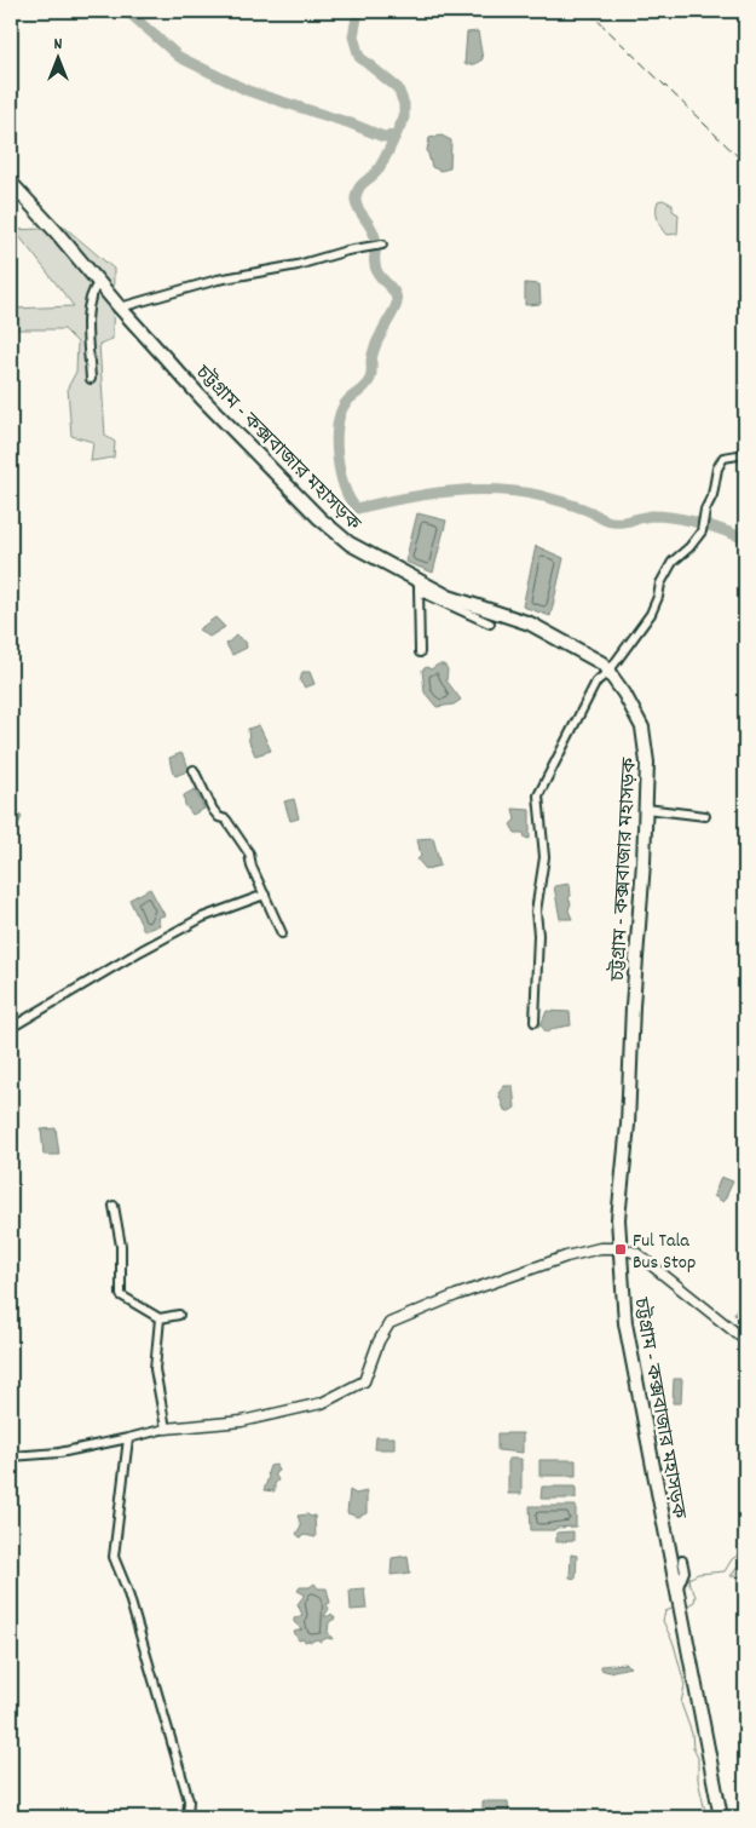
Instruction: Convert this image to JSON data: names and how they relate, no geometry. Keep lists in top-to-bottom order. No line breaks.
{"streets":{"highway":["চট্টগ্রাম - কক্সবাজার মহাসড়ক"]},"places":{"transit":["Ful Tala Bus Stop"]},"north":"top"}
